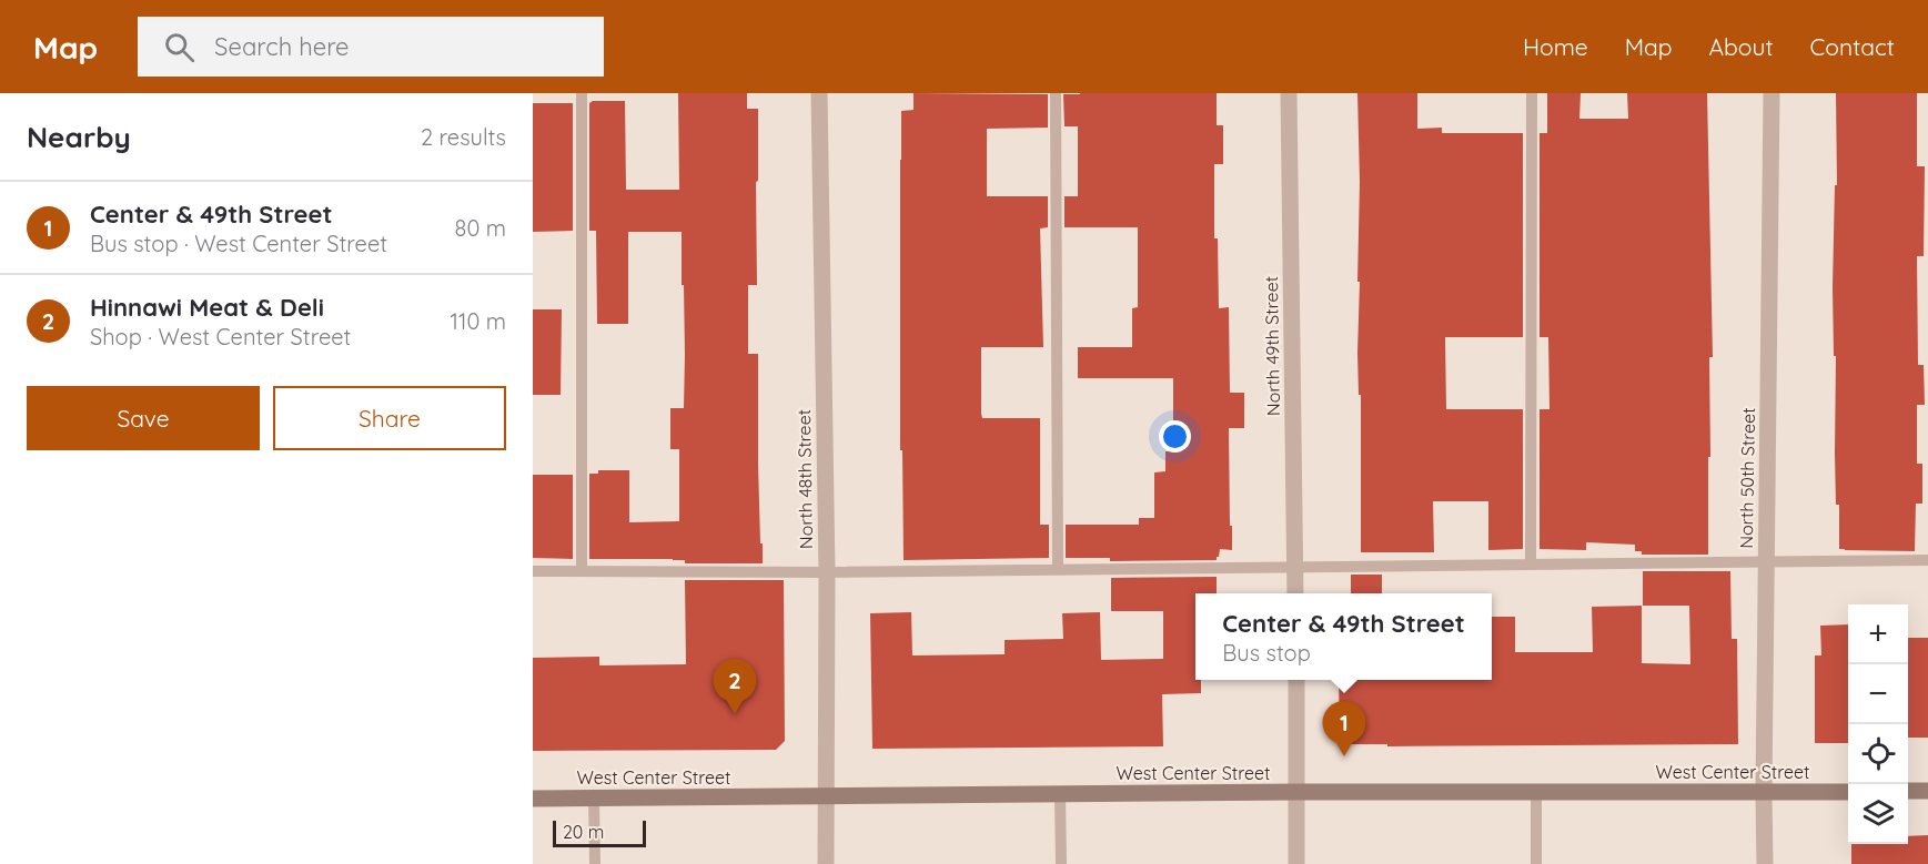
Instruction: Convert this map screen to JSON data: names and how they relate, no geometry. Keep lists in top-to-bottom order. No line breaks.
{"streets":{"street":["North 49th Street","North 50th Street","North 48th Street","West Center Street"]},"crossings":[["North 50th Street","West Center Street"],["North 48th Street","West Center Street"]],"scale_bar":"20 m","page":{"header":"Map","search":"Search here","nav":["Home","Map","About","Contact"],"heading":["Nearby","2 results"],"list":[{"mark":"1","name":"Center & 49th Street","note":"Bus stop · West Center Street","value":"80 m"},{"mark":"2","name":"Hinnawi Meat & Deli","note":"Shop · West Center Street","value":"110 m"}],"buttons":["Save","Share"],"popup":["Center & 49th Street","Bus stop"],"map_buttons":["+","−"],"pins":["2","1"],"scale":"20 m"}}
